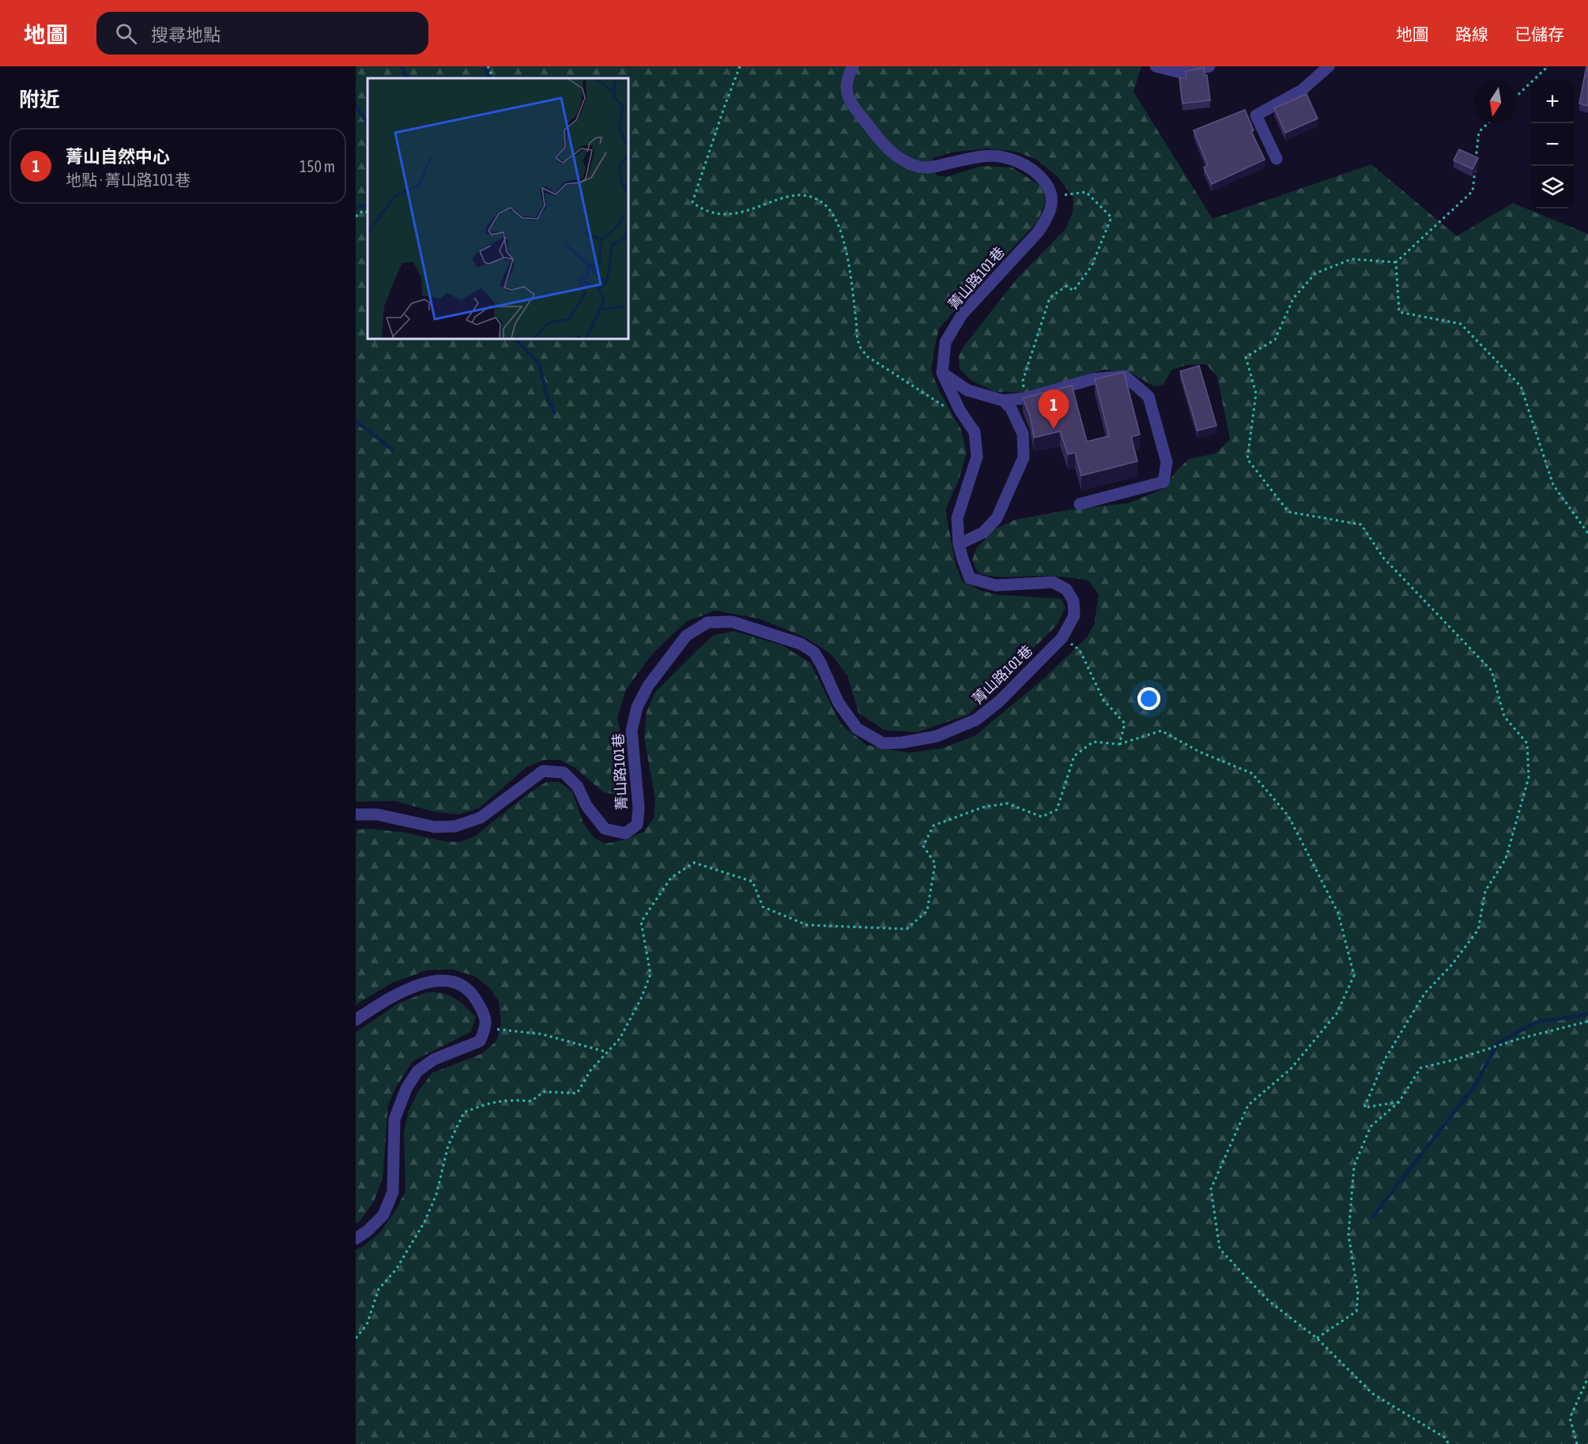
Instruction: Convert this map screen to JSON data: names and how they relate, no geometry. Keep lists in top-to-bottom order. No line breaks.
{"streets":{"street":["菁山路101巷"]},"north":"bottom","page":{"header":"地圖","search":"搜尋地點","nav":["地圖","路線","已儲存"],"heading":"附近","map_buttons":["+","−"],"list":[{"mark":"1","name":"菁山自然中心","note":"地點 · 菁山路101巷","value":"150 m"}],"pins":"1"}}
